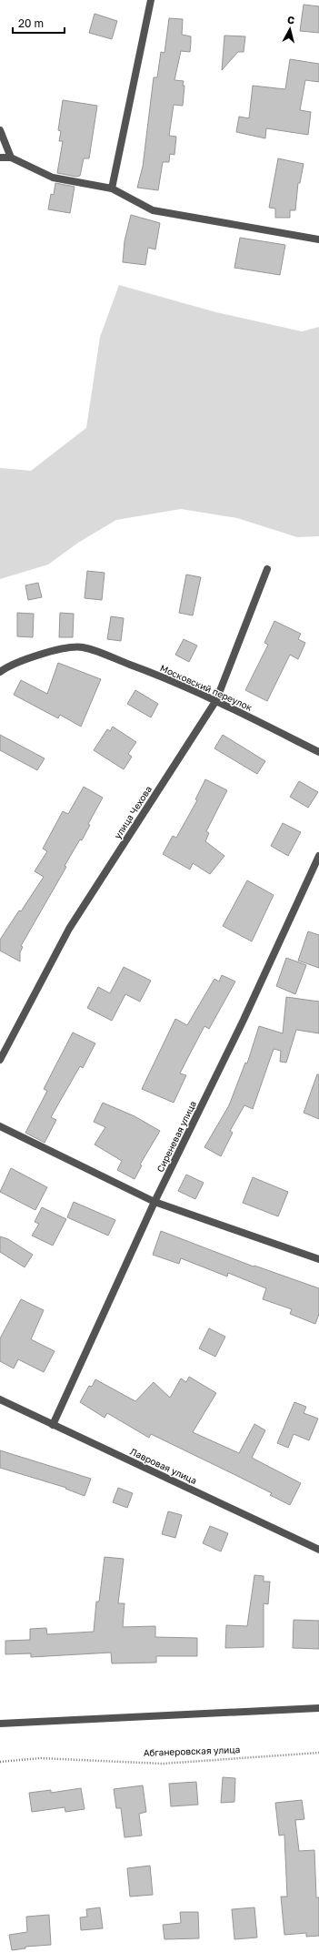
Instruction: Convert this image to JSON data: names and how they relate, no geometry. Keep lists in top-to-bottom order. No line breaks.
{"streets":{"street":["Московский переулок","улица Чехова","Сиреневая улица","Лавровая улица"],"path":["Абганеровская улица"]},"crossings":[["Московский переулок","улица Чехова"],["Сиреневая улица","Лавровая улица"]],"scale_bar":"20 m","north":"top"}
